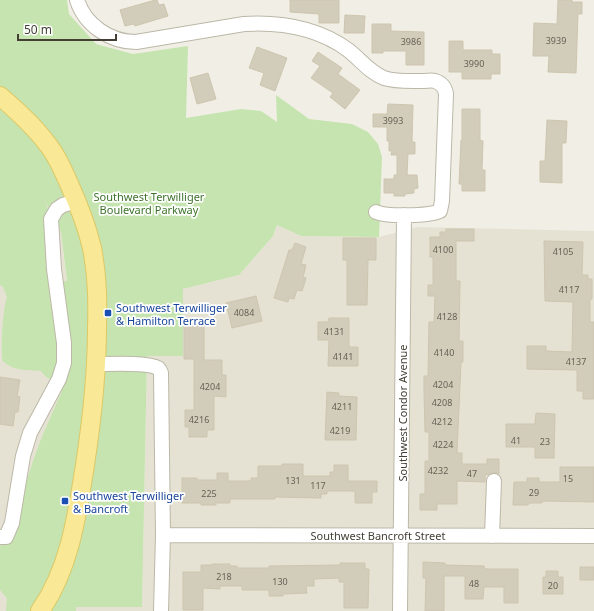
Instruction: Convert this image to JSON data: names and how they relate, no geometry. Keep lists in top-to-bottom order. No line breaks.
{"streets":{"street":["Southwest Condor Avenue","Southwest Bancroft Street"]},"crossings":[["Southwest Condor Avenue","Southwest Bancroft Street"]],"parks":["Southwest Terwilliger Boulevard Parkway"],"places":{"transit":["Southwest Terwilliger & Hamilton Terrace","Southwest Terwilliger & Bancroft"]},"house_numbers":["3939","3986","3990","3993","4100","4105","4117","4084","4128","4131","4140","4141","4137","4204","4204","4208","4211","4216","4212","4219","41","23","4224","4232","47","15","131","117","29","225","218","130","48","20"],"scale_bar":"50 m"}
